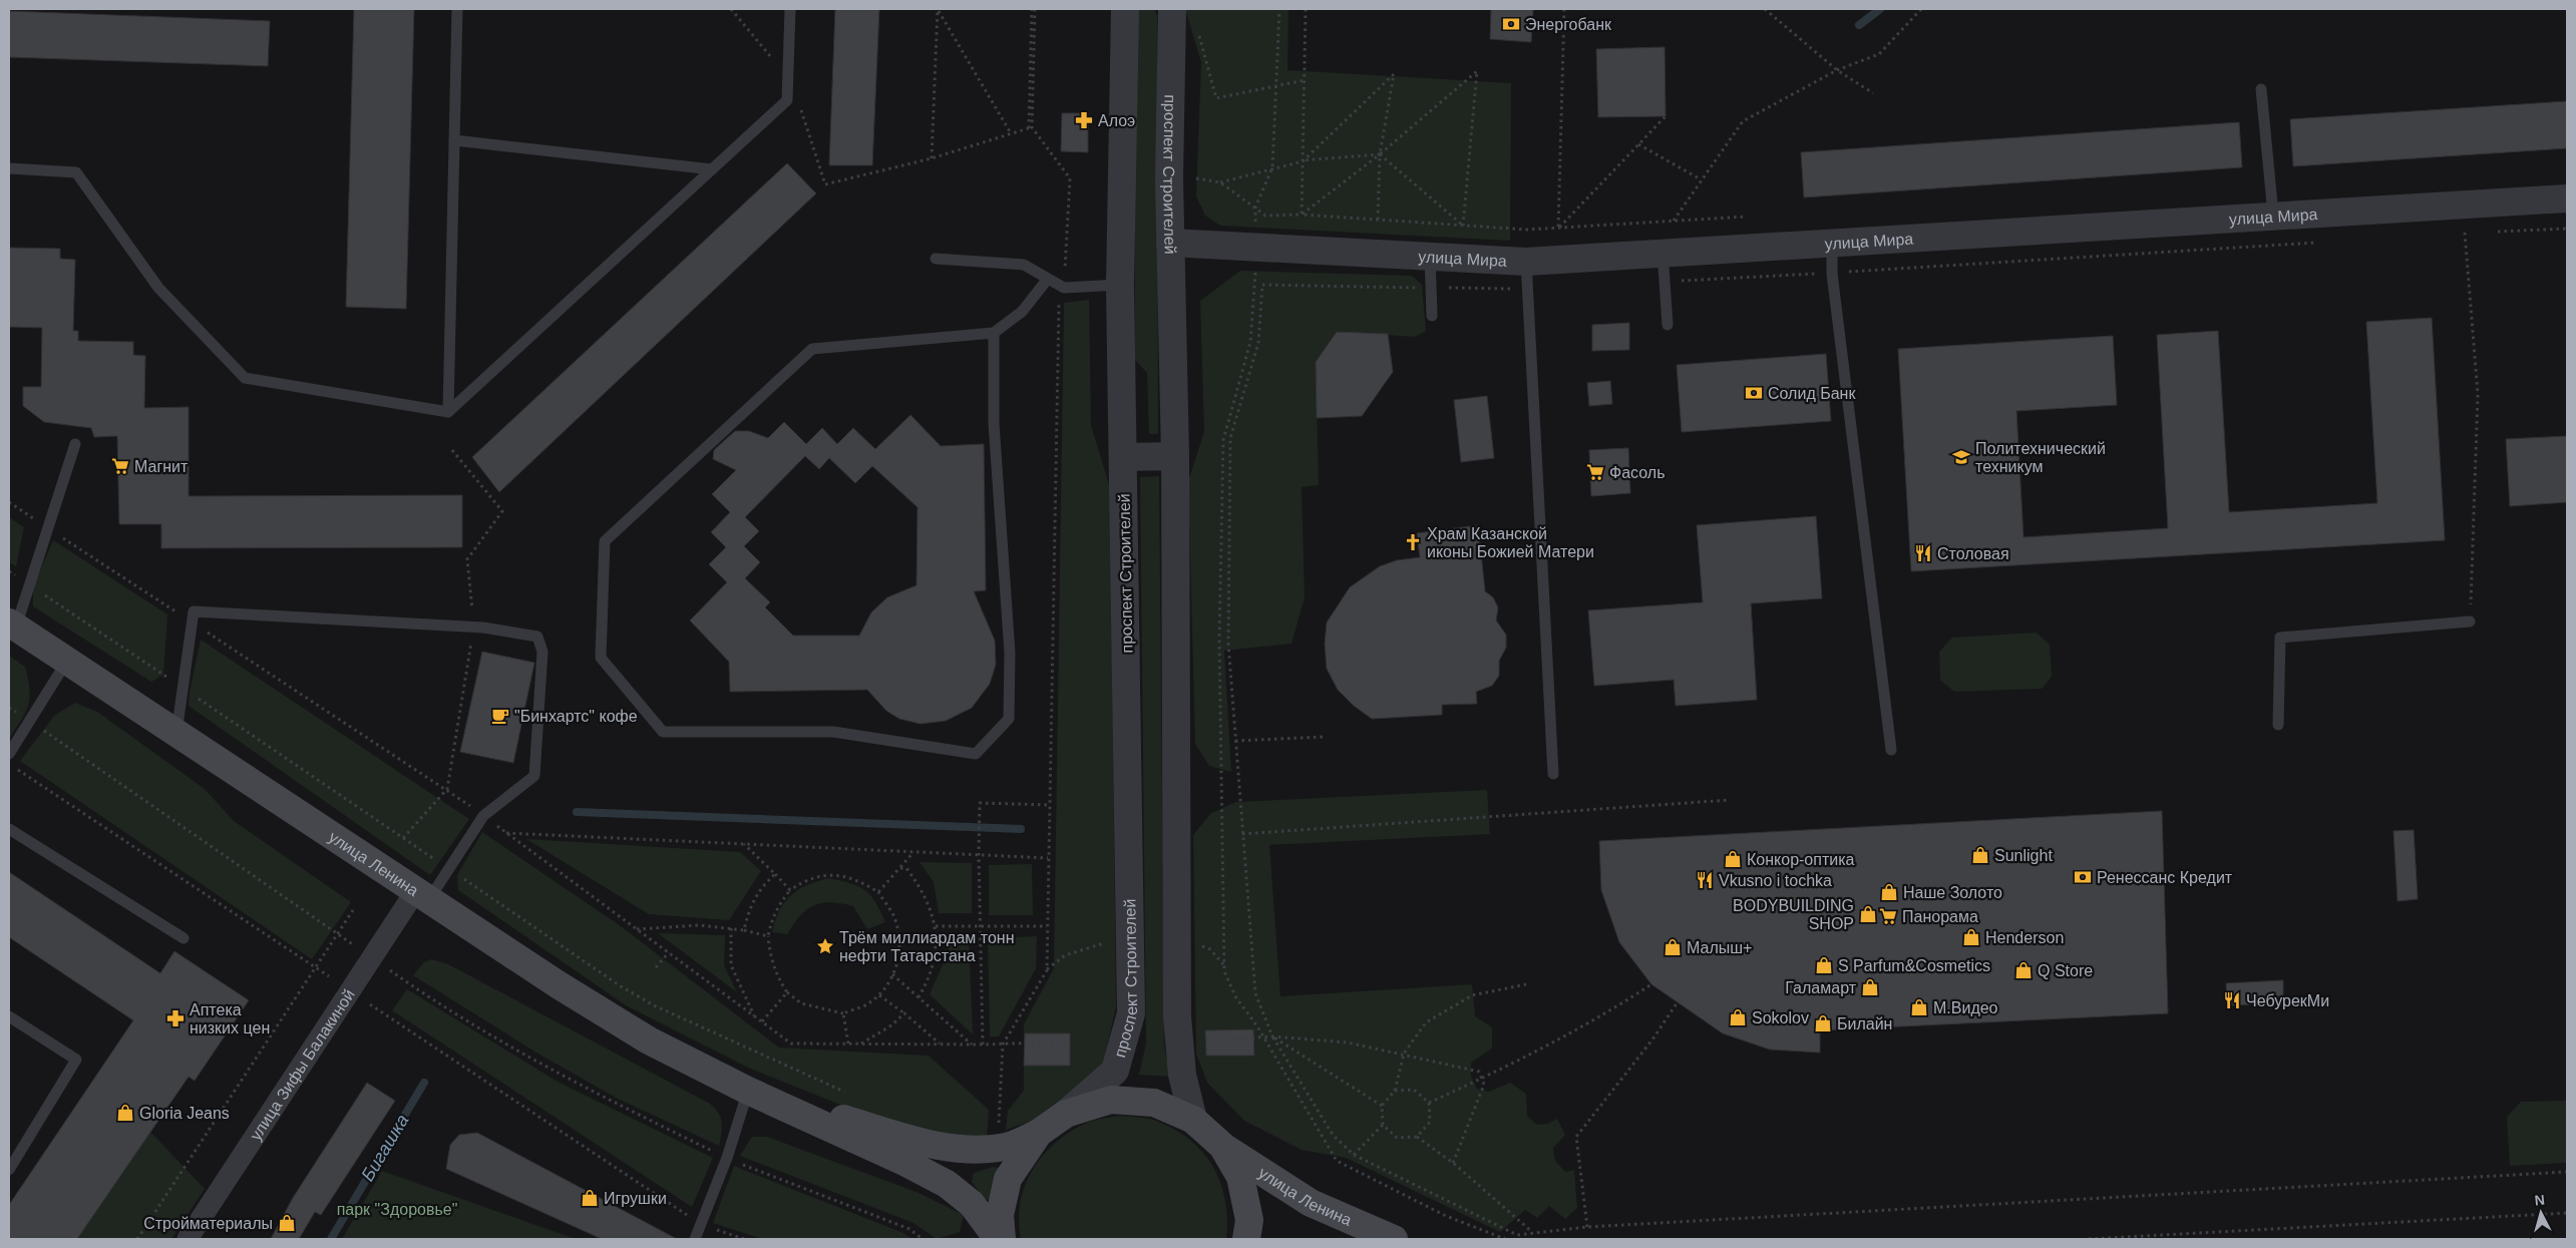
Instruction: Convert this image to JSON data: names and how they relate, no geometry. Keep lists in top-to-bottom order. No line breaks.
{"streets":{"main road":["улица Ленина"],"street":["проспект Строителей","улица Мира","улица Зифы Балакиной"]},"crossings":[["проспект Строителей","улица Мира"],["улица Ленина","улица Зифы Балакиной"]],"water":["Бигашка"],"parks":["парк \"Здоровье\""],"places":{"bank":["Энергобанк","Солид Банк","Ренессанс Кредит"],"pharmacy":["Алоэ","Аптека низких цен"],"school or university":["Политехнический техникум"],"supermarket":["Магнит","Фасоль","Панорама"],"church":["Храм Казанской иконы Божией Матери"],"restaurant":["Столовая","Vkusno i tochka","ЧебурекМи"],"cafe":["\"Бинхартс\" кофе"],"shop":["Sunlight","Конкор-оптика","Наше Золото","BODYBUILDING SHOP","Henderson","Малыш+","S Parfum&Cosmetics","Q Store","Галамарт","М.Видео","Sokolov","Билайн","Gloria Jeans","Игрушки","Стройматериалы"],"place":["Трём миллиардам тонн нефти Татарстана"]},"north":"top"}
